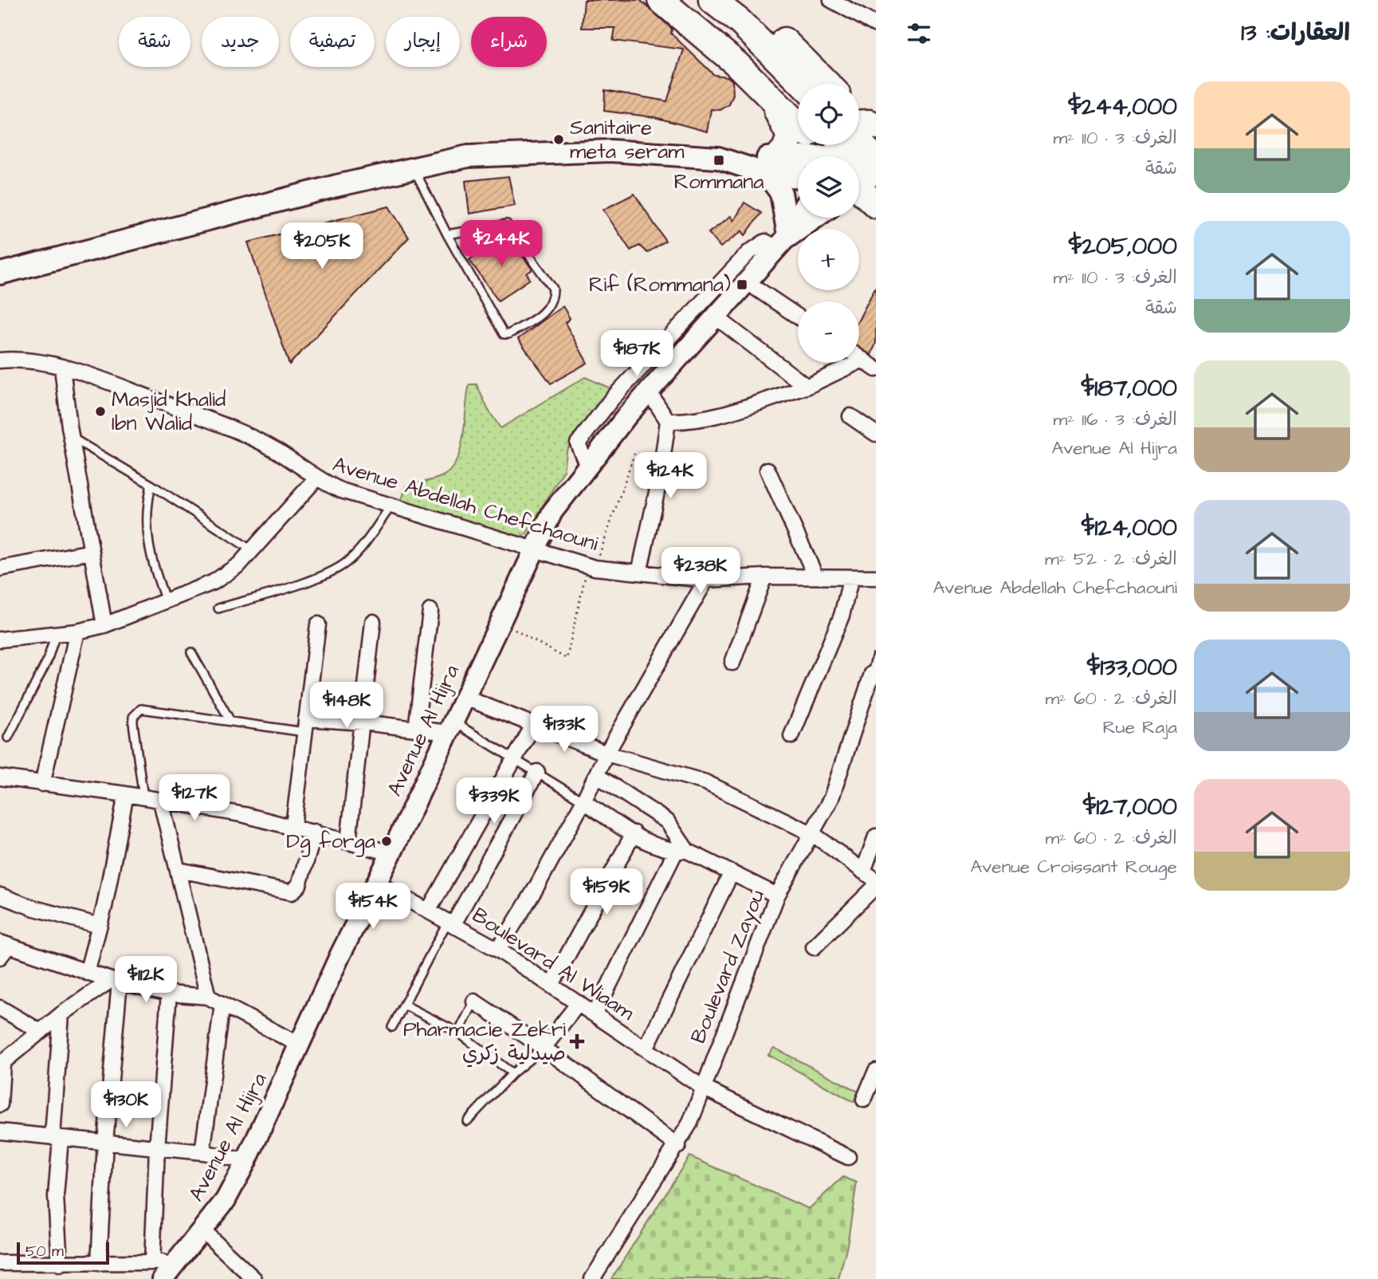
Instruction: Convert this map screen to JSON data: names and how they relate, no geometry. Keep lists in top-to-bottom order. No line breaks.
{"streets":{"street":["Avenue Abdellah Chefchaouni","Avenue Al Hijra","Boulevard Al Wiaam","Boulevard Zayou"]},"crossings":[["Avenue Abdellah Chefchaouni","Avenue Al Hijra"],["Avenue Al Hijra","Boulevard Al Wiaam"],["Boulevard Al Wiaam","Boulevard Zayou"]],"places":{"other":["Sanitaire meta seram","Masjid Khalid Ibn Walid","Dg forga"],"transit":["Rommana","Rif (Rommana)"],"health":["Pharmacie Zekri صيدلية زكري"]},"scale_bar":"50 m","page":{"heading":"العقارات: 13","chip":["شراء","إيجار","تصفية","جديد","شقة"],"list":[{"name":"$244,000","note":"الغرف: 3 · 110 m² · شقة"},{"name":"$205,000","note":"الغرف: 3 · 110 m² · شقة"},{"name":"$187,000","note":"الغرف: 3 · 116 m² · Avenue Al Hijra"},{"name":"$124,000","note":"الغرف: 2 · 52 m² · Avenue Abdellah Chefchaouni"},{"name":"$133,000","note":"الغرف: 2 · 60 m² · Rue Raja"},{"name":"$127,000","note":"الغرف: 2 · 60 m² · Avenue Croissant Rouge"}],"map_buttons":["+","−"],"price":["$244K","$205K","$187K","$124K","$238K","$148K","$133K","$127K","$339K","$159K","$154K","$112K","$130K"],"scale":"50 m"}}
